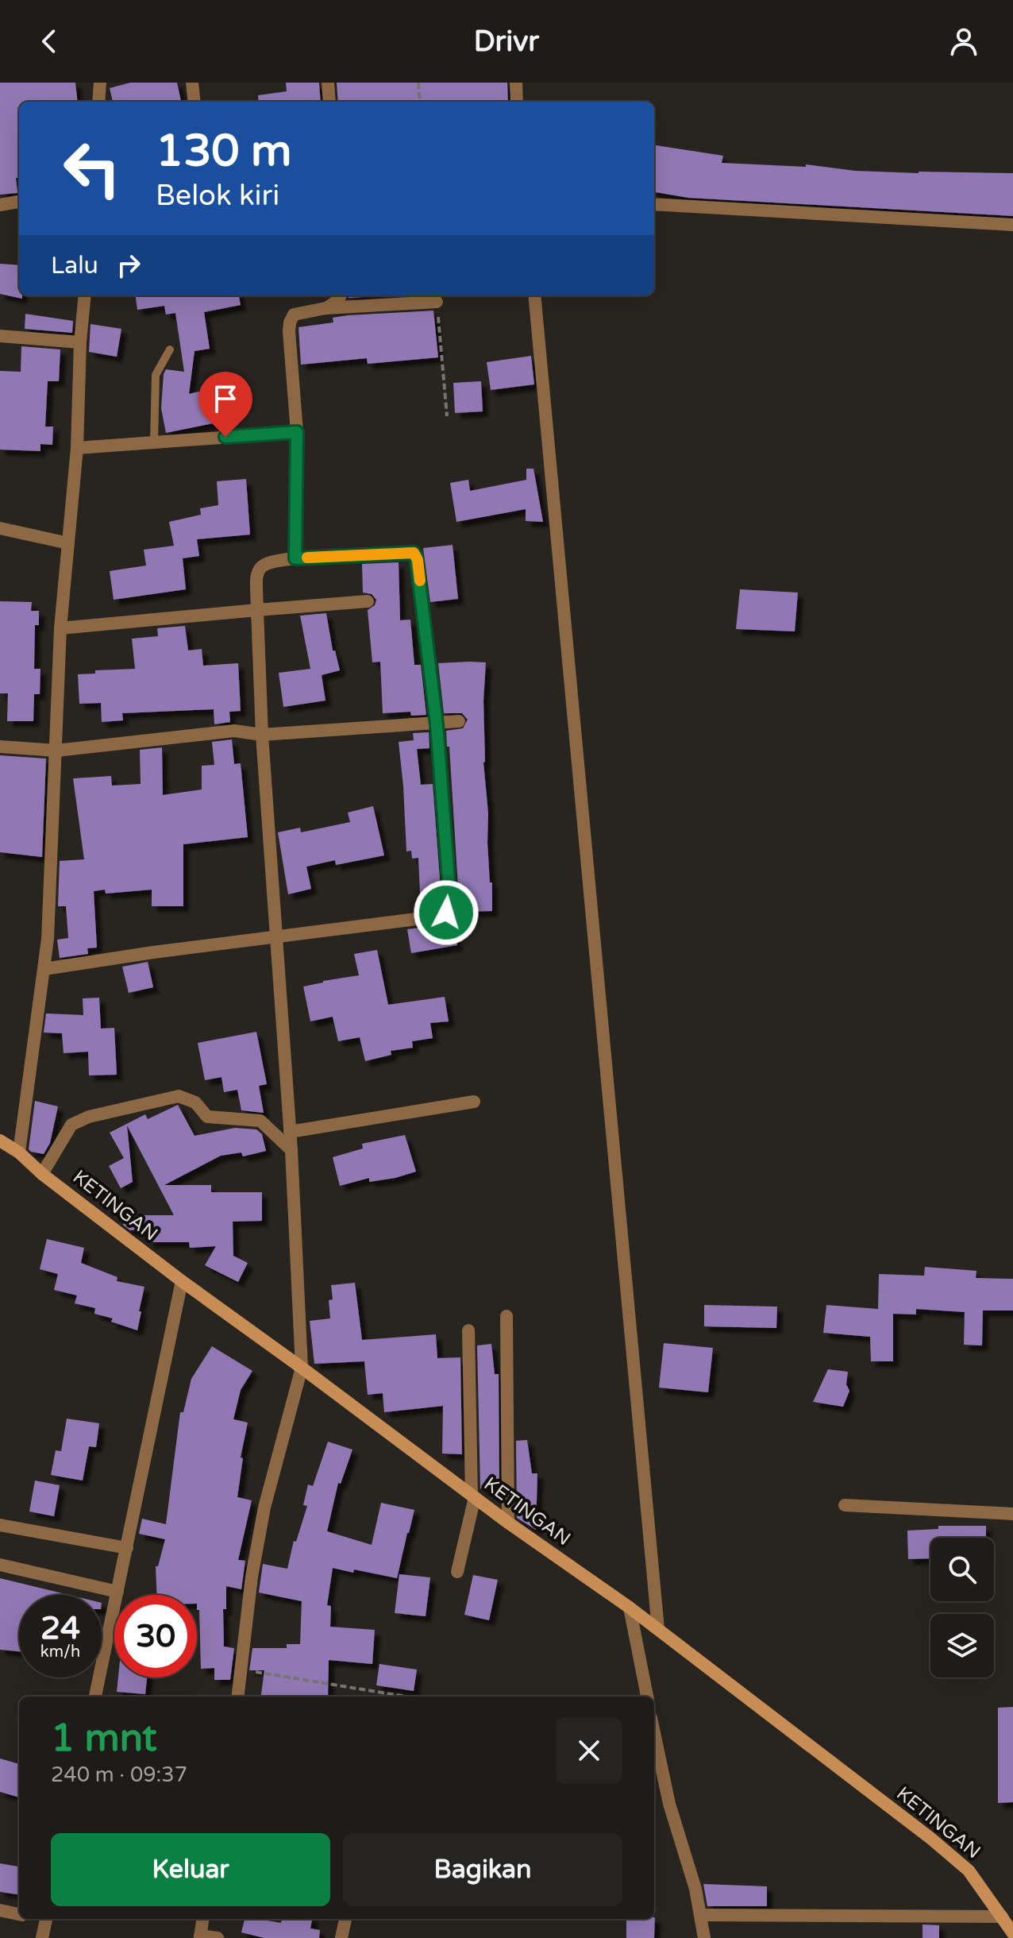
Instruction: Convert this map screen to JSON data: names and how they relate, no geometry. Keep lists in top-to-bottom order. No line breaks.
{"streets":{"street":["KETINGAN"]},"page":{"header":"Drivr","turn":["130 m","Belok kiri"],"then":"Lalu","speed":"24 km/h","limit":"30","heading":["1 mnt","240 m · 09:37"],"buttons":["Keluar","Bagikan"]}}
